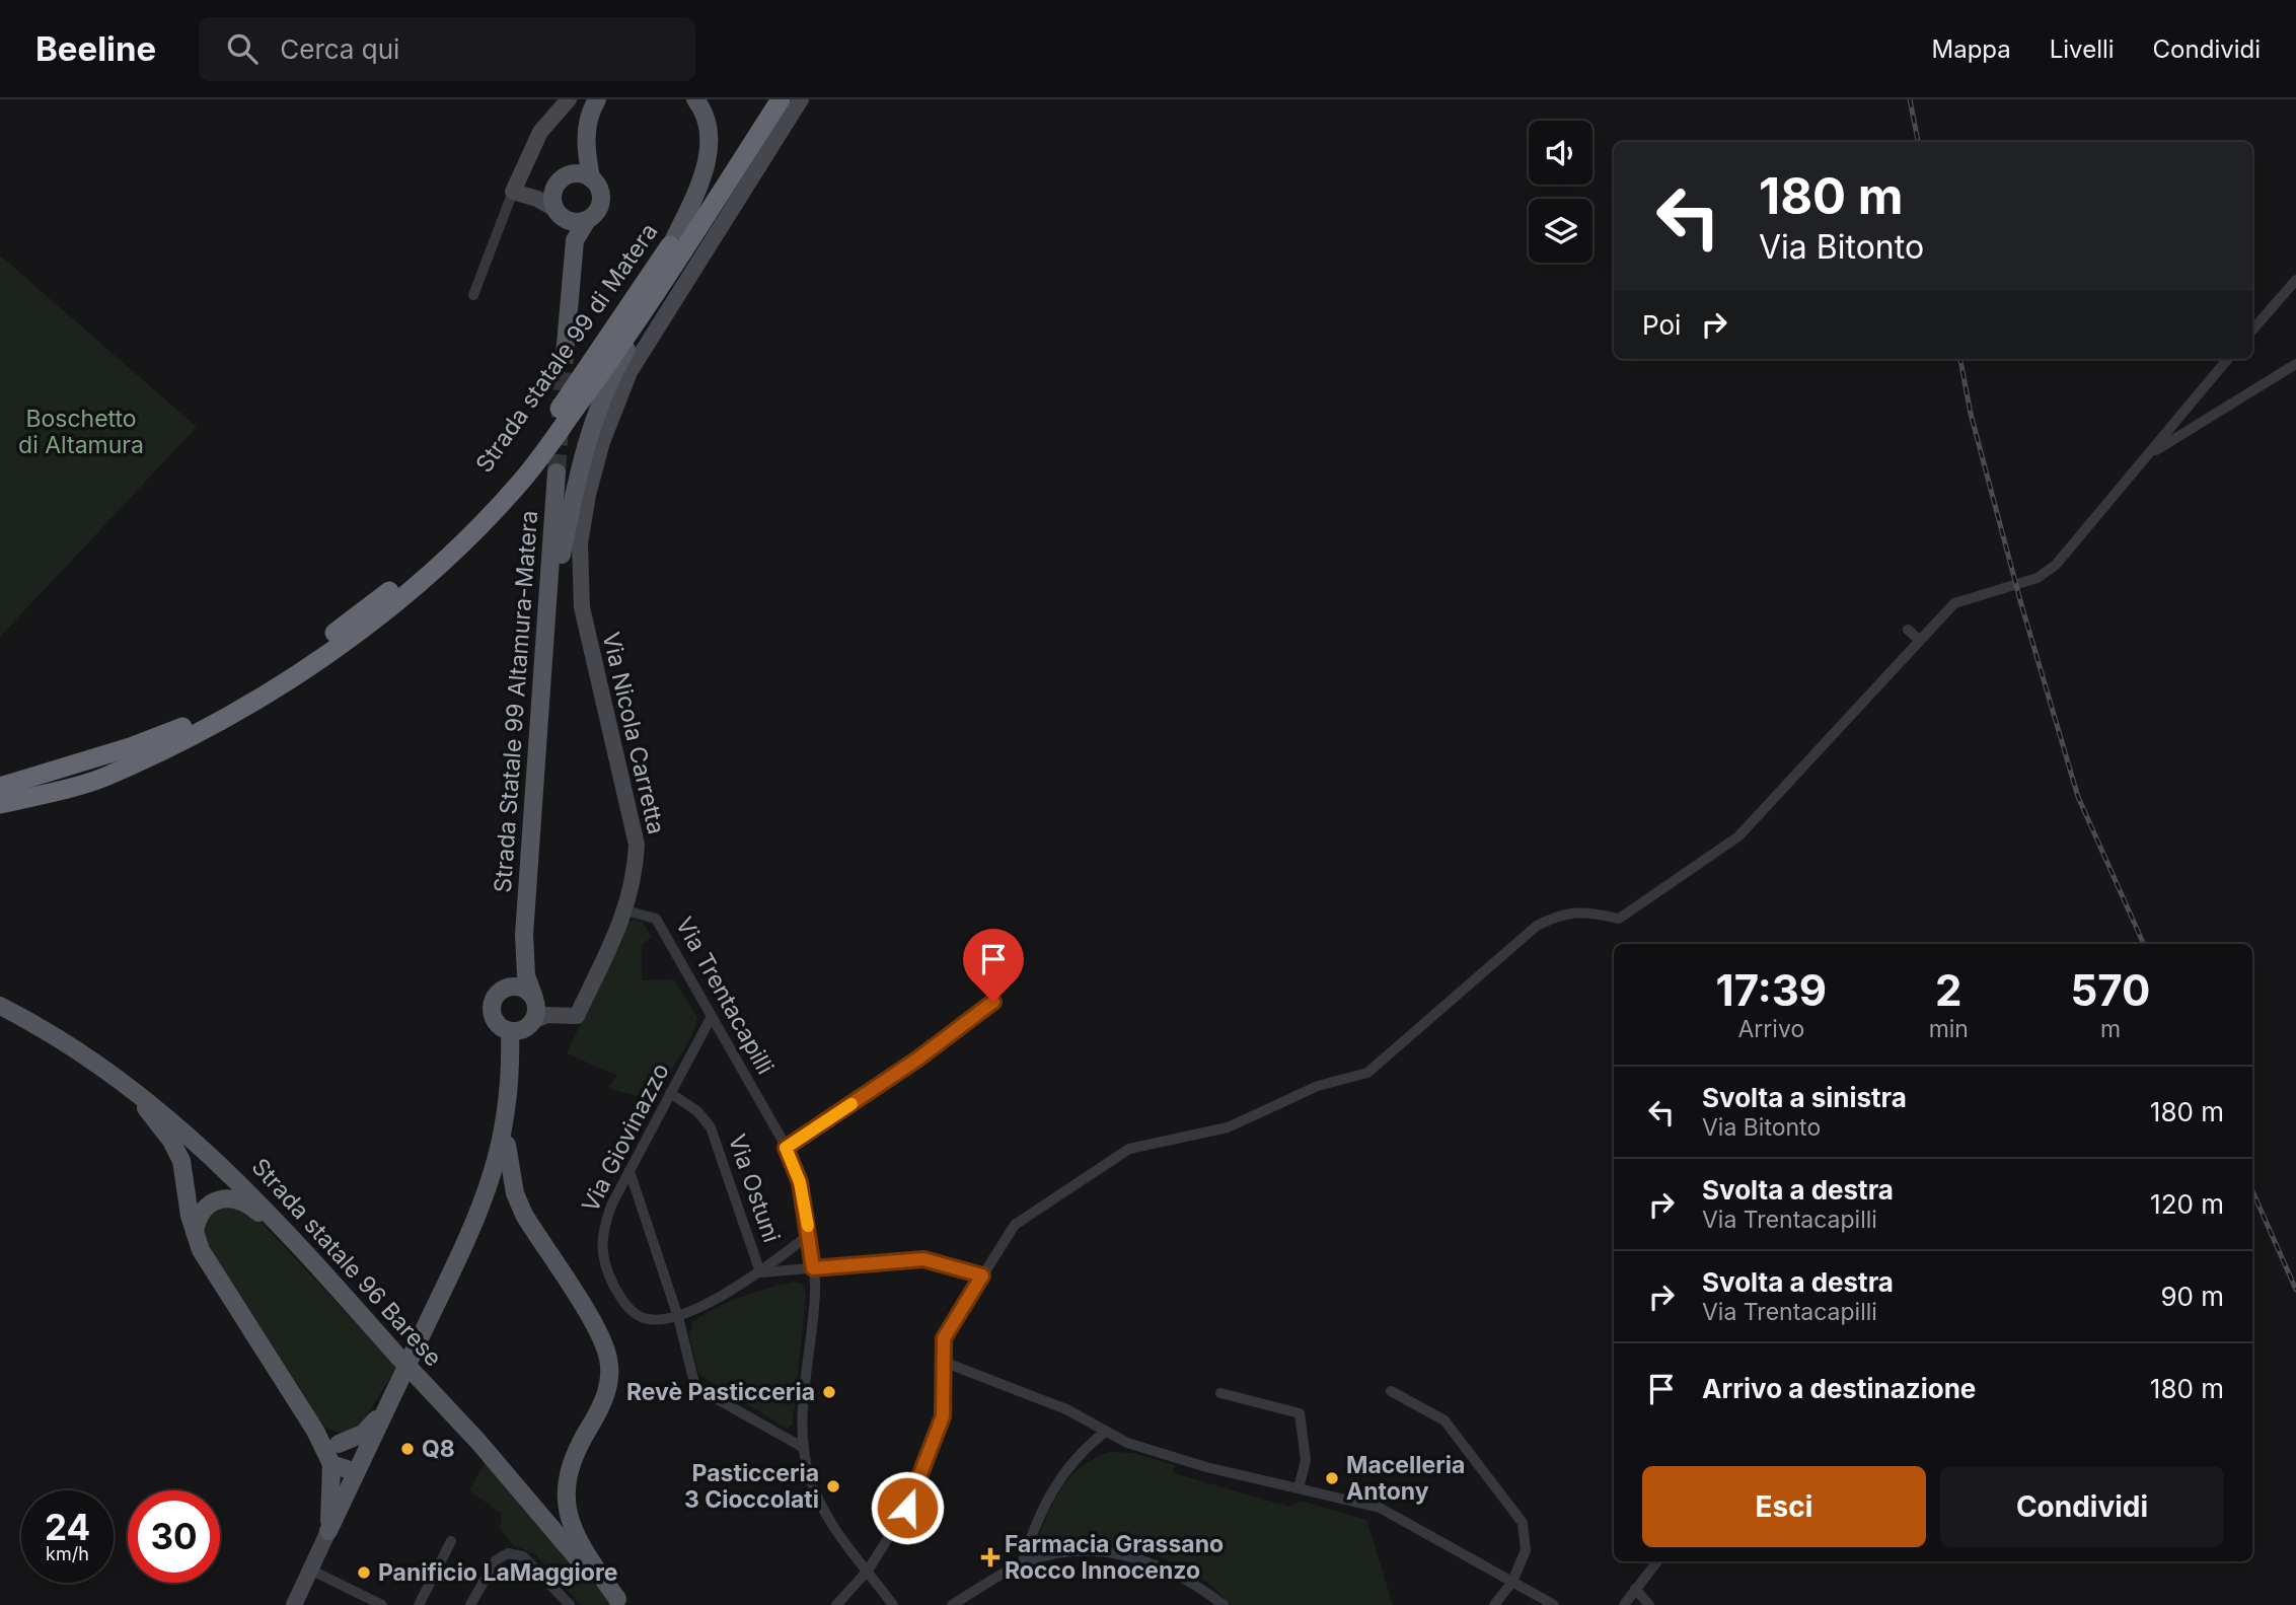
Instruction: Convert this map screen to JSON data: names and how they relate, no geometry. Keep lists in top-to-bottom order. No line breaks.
{"streets":{"highway":["Strada statale 99 di Matera"],"main road":["Strada Statale 99 Altamura-Matera","Strada statale 96 Barese"],"street":["Via Nicola Carretta","Via Trentacapilli","Via Giovinazzo","Via Ostuni"]},"crossings":[["Via Nicola Carretta","Via Trentacapilli"],["Via Trentacapilli","Via Giovinazzo"],["Via Giovinazzo","Via Ostuni"]],"parks":["Boschetto di Altamura"],"places":{"other":["Revè Pasticceria","Q8","Macelleria Antony","Pasticceria 3 Cioccolati","Panificio LaMaggiore"],"health":["Farmacia Grassano Rocco Innocenzo"]},"page":{"header":"Beeline","search":"Cerca qui","nav":["Mappa","Livelli","Condividi"],"turn":["180 m","Via Bitonto"],"then":"Poi","eta":["17:39","Arrivo","2","min","570","m"],"list":[{"name":"Svolta a sinistra","note":"Via Bitonto","value":"180 m"},{"name":"Svolta a destra","note":"Via Trentacapilli","value":"120 m"},{"name":"Svolta a destra","note":"Via Trentacapilli","value":"90 m"},{"name":"Arrivo a destinazione","value":"180 m"}],"buttons":["Esci","Condividi"],"speed":"24 km/h","limit":"30"}}
